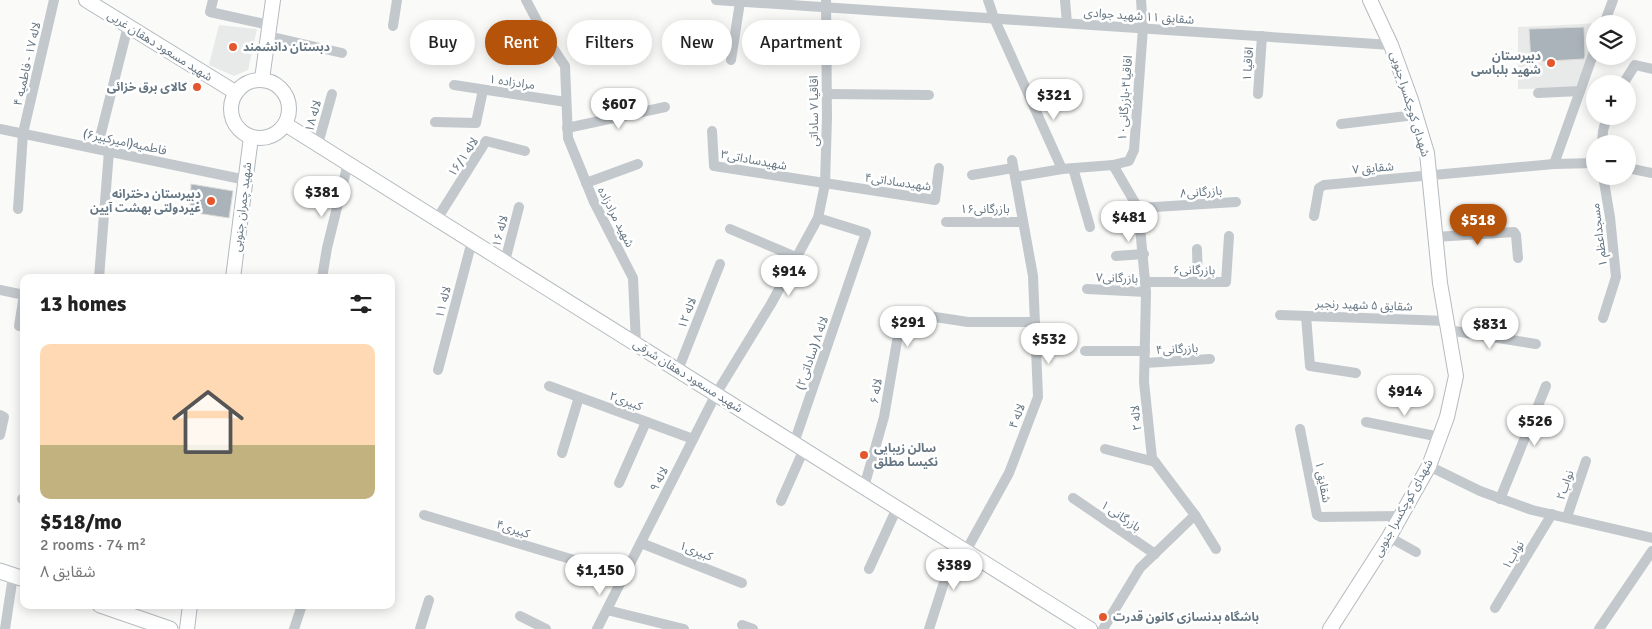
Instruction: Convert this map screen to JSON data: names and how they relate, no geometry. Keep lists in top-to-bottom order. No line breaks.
{"streets":{"main road":["شهید مسعود دهقان غربی","شهدای کوچکسرا جنوبی","شهید چمران جنوبی","شهید مسعود دهقان شرقی"],"street":["شقایق ۱۱ شهید جوادی","لاله ۱۷ - فاطمیه ۴","اقاقیا ۱","مرادزاده ۱","اقاقیا۳-بازرگانی۱۰","اقاقیا ۷ ساداتی","لاله ۱۸","فاطمیه(امیرکبیر۶)","لاله ۱۶/۱","شهیدساداتی۳","شقایق ۷","شهیدساداتی۴","بازرگانی۸","بازرگانی۱۶","شهید مرادزاده","لاله ۱۶","مسجداعظم ۱","بازرگانی۶","بازرگانی۷","لاله ۱۱","شقایق ۵ شهید رنجبر","لاله ۱۲","بازرگانی۴","لاله ۸ (ساداتی۲)","لاله ۶","کبیری۲","لاله ۴","لاله ۲","لاله ۹","شقایق ۱","نواب۲","بازرگانی ۱","کبیری۴","کبیری۱","نواب۱"]},"crossings":[["شقایق ۱۱ شهید جوادی","اقاقیا ۱"],["شقایق ۱۱ شهید جوادی","اقاقیا۳-بازرگانی۱۰"],["شقایق ۱۱ شهید جوادی","شهدای کوچکسرا جنوبی"],["شقایق ۱۱ شهید جوادی","اقاقیا ۷ ساداتی"],["شهید مسعود دهقان غربی","شهید چمران جنوبی"],["شهید مسعود دهقان غربی","شهید مسعود دهقان شرقی"],["لاله ۱۷ - فاطمیه ۴","فاطمیه(امیرکبیر۶)"],["مرادزاده ۱","شهید مرادزاده"],["اقاقیا۳-بازرگانی۱۰","لاله ۴"],["اقاقیا۳-بازرگانی۱۰","لاله ۲"],["شهدای کوچکسرا جنوبی","شقایق ۷"],["شهدای کوچکسرا جنوبی","شقایق ۵ شهید رنجبر"],["شهدای کوچکسرا جنوبی","شقایق ۱"],["اقاقیا ۷ ساداتی","شهیدساداتی۳"],["اقاقیا ۷ ساداتی","شهیدساداتی۴"],["اقاقیا ۷ ساداتی","لاله ۸ (ساداتی۲)"],["اقاقیا ۷ ساداتی","لاله ۹"],["لاله ۱۸","شهید مسعود دهقان شرقی"],["فاطمیه(امیرکبیر۶)","شهید چمران جنوبی"],["لاله ۱۶/۱","شهید مسعود دهقان شرقی"],["شهیدساداتی۳","شهیدساداتی۴"],["بازرگانی۸","لاله ۲"],["شهید چمران جنوبی","شهید مسعود دهقان شرقی"],["بازرگانی۱۶","لاله ۴"],["شهید مرادزاده","شهید مسعود دهقان شرقی"],["لاله ۱۶","شهید مسعود دهقان شرقی"],["بازرگانی۶","بازرگانی۷"],["بازرگانی۶","لاله ۲"],["بازرگانی۷","لاله ۲"],["لاله ۱۱","شهید مسعود دهقان شرقی"],["لاله ۱۲","شهید مسعود دهقان شرقی"],["بازرگانی۴","لاله ۲"],["لاله ۸ (ساداتی۲)","شهید مسعود دهقان شرقی"],["شهید مسعود دهقان شرقی","لاله ۶"],["شهید مسعود دهقان شرقی","لاله ۴"],["شهید مسعود دهقان شرقی","لاله ۹"],["لاله ۶","لاله ۴"],["کبیری۲","لاله ۹"],["لاله ۹","کبیری۴"],["لاله ۹","کبیری۱"]],"places":["دبستان دانشمند","دبیرستان شهید بلباسی","کالای برق خزائی","دبیرستان دخترانه غیردولتی بهشت آیین","سالن زیبایی نکیسا مطلق","باشگاه بدنسازی کانون قدرت"],"page":{"map_buttons":["+","−"],"chip":["Buy","Rent","Filters","New","Apartment"],"price":["$321","$607","$381","$481","$518","$914","$291","$831","$532","$914","$526","$389","$1,150"],"heading":"13 homes","list":[{"name":"$518/mo","note":"2 rooms · 74 m² · شقایق ۸"}]}}
